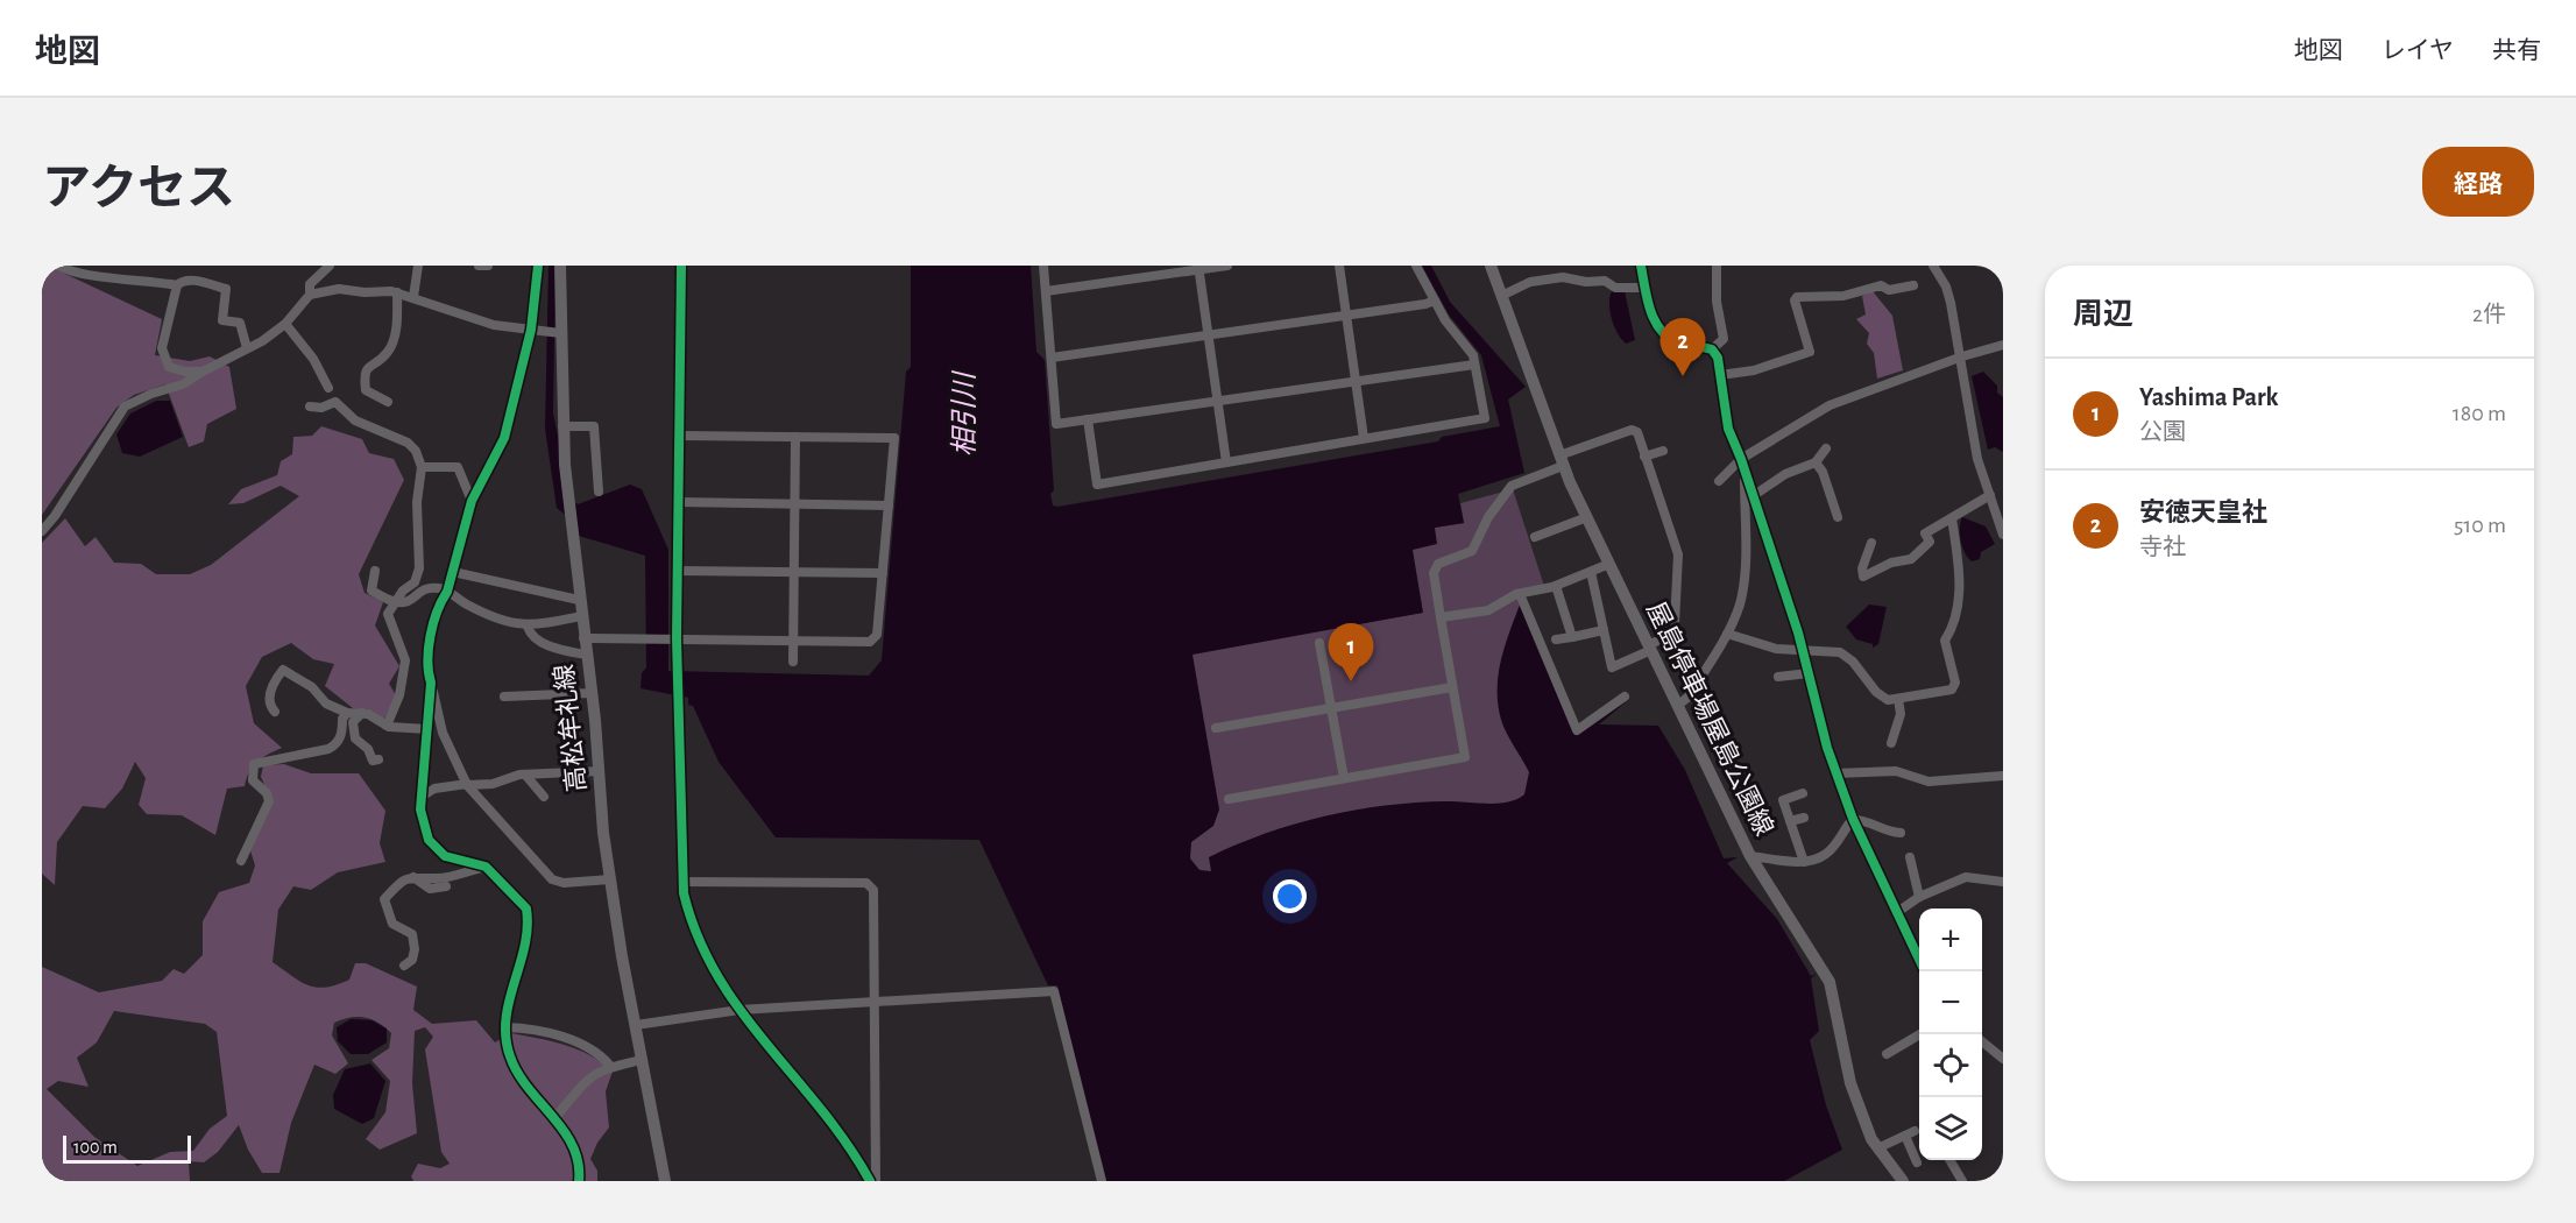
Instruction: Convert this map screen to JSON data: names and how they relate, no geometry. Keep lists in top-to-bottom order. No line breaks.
{"streets":{"main road":["屋島停車場屋島公園線","高松牟礼線"]},"water":["相引川"],"scale_bar":"100 m","page":{"header":"地図","nav":["地図","レイヤ","共有"],"title":"アクセス","buttons":"経路","heading":["周辺","2件"],"pins":["2","1"],"list":[{"mark":"1","name":"Yashima Park","note":"公園","value":"180 m"},{"mark":"2","name":"安徳天皇社","note":"寺社","value":"510 m"}],"map_buttons":["+","−"],"scale":"100 m"}}
